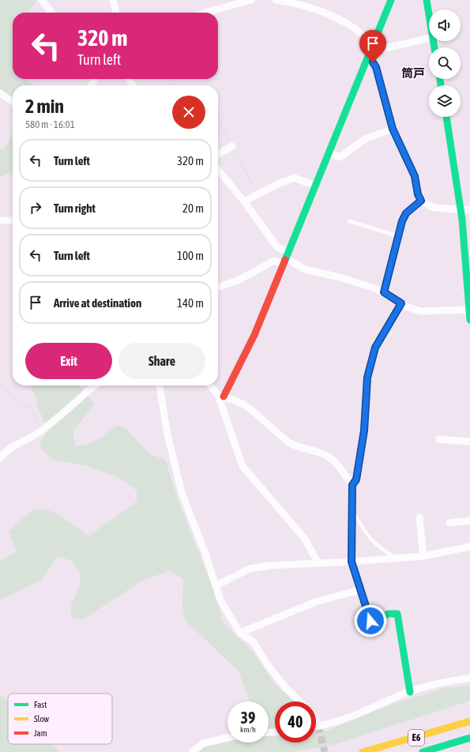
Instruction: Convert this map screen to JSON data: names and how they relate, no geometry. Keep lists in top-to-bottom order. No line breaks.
{"streets":{"main road":["E6"]},"districts":["筒戸"],"legend":["Fast","Slow","Jam"],"page":{"turn":["320 m","Turn left"],"heading":["2 min","580 m · 16:01"],"list":[{"name":"Turn left","value":"320 m"},{"name":"Turn right","value":"20 m"},{"name":"Turn left","value":"100 m"},{"name":"Arrive at destination","value":"140 m"}],"buttons":["Exit","Share"],"speed":"39 km/h","limit":"40"}}
